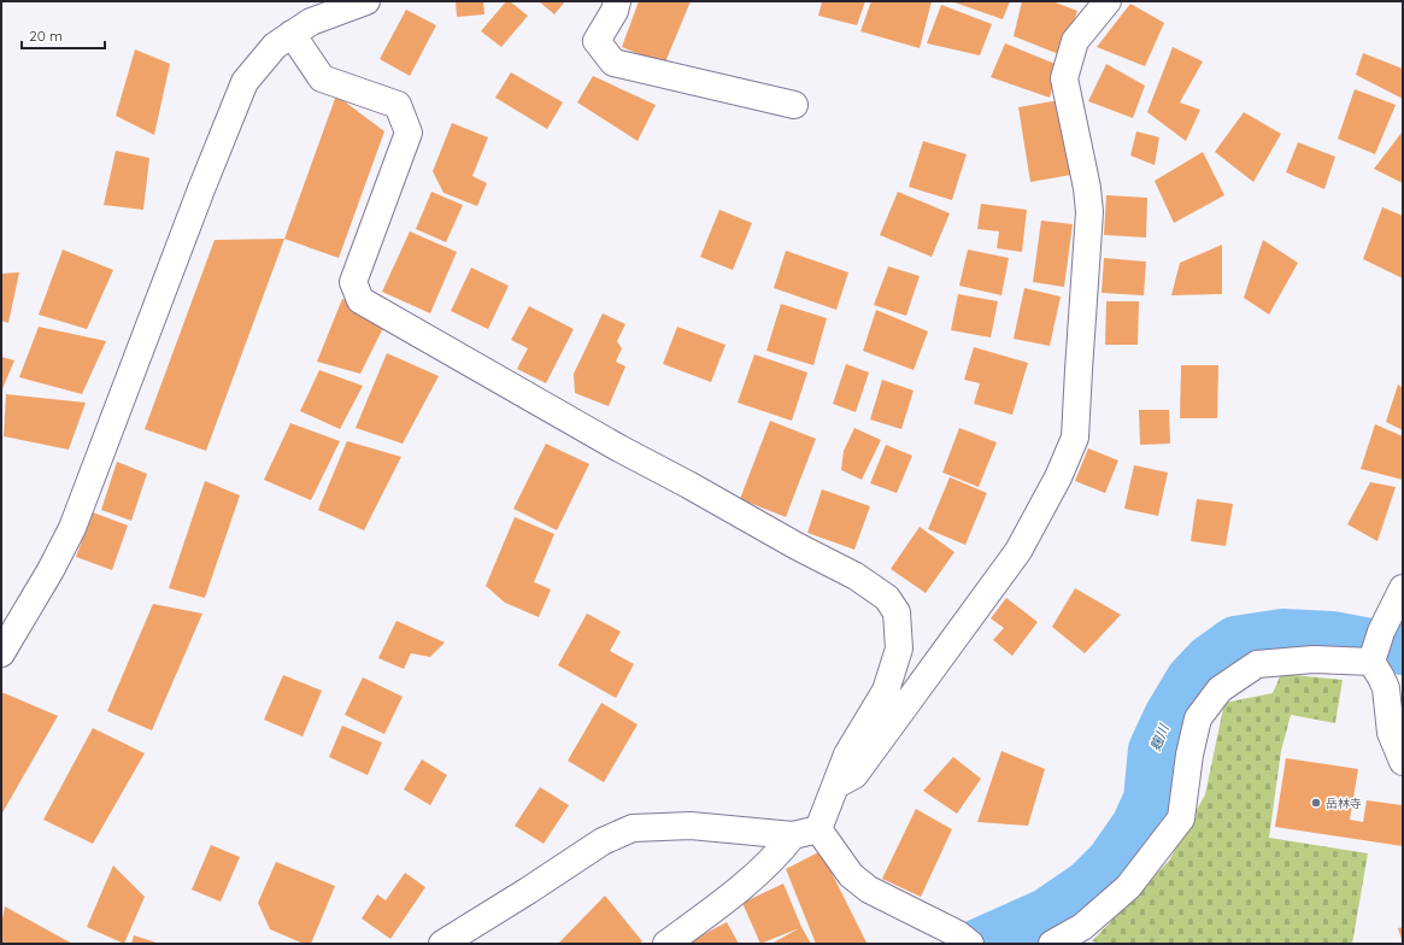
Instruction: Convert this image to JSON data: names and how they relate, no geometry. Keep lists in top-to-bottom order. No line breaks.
{"water":["麹川"],"places":["岳林寺"],"scale_bar":"20 m"}
